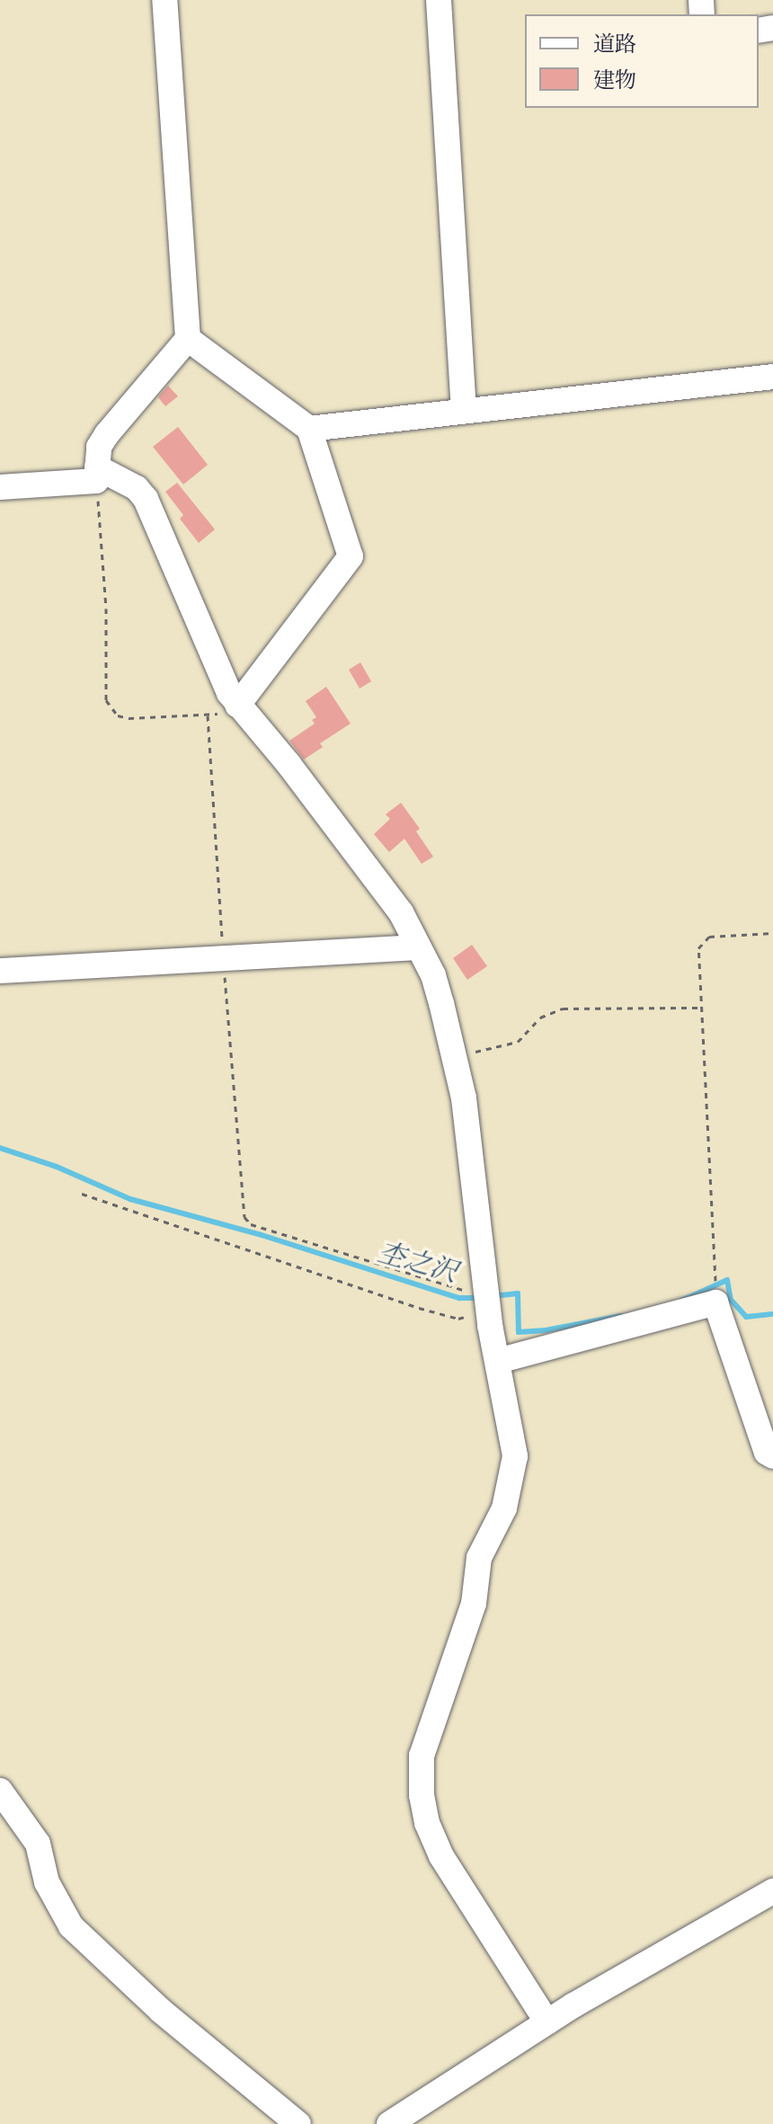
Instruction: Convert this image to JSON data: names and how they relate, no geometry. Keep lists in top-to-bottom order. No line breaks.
{"water":["杢之沢"],"legend":["道路","建物"]}
